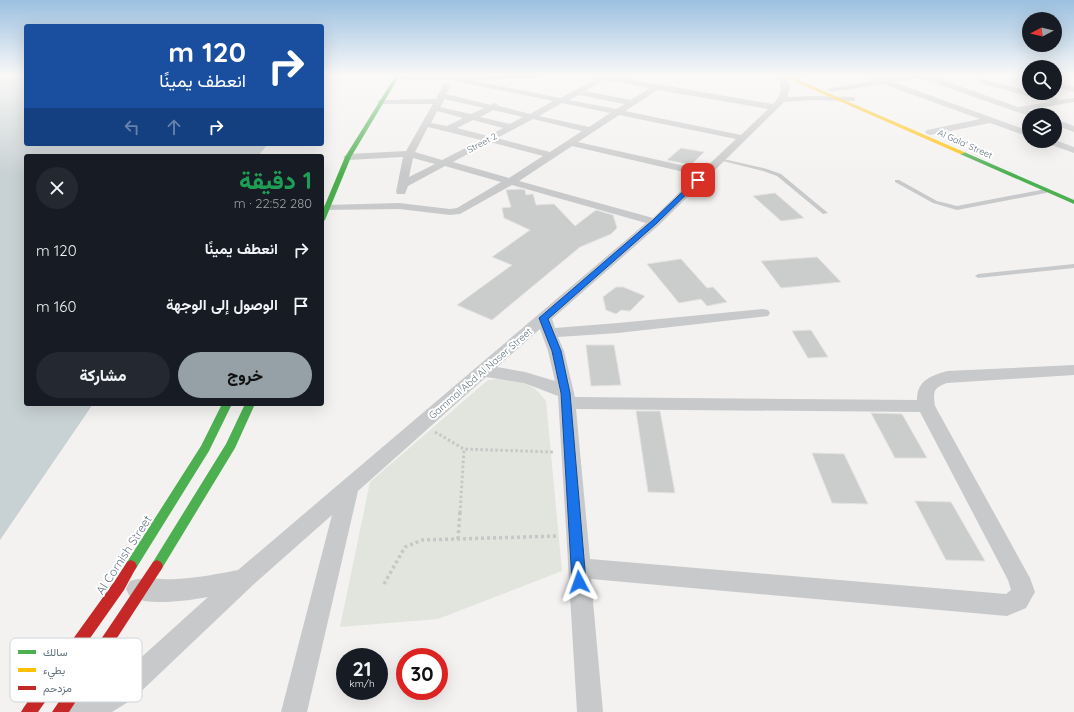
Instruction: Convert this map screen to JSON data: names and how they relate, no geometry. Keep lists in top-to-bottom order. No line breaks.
{"streets":{"street":["Street 2","Al Gala' Street","Gammal Abd Al Naser Street","Al Cornish Street"]},"crossings":[["Gammal Abd Al Naser Street","Al Cornish Street"]],"legend":["سالك","بطيء","مزدحم"],"north":"left","page":{"turn":["120 m","انعطف يمينًا"],"heading":["1 دقيقة","280 m · 22:52"],"list":[{"name":"انعطف يمينًا","value":"120 m"},{"name":"الوصول إلى الوجهة","value":"160 m"}],"buttons":["خروج","مشاركة"],"speed":"21 km/h","limit":"30"}}
